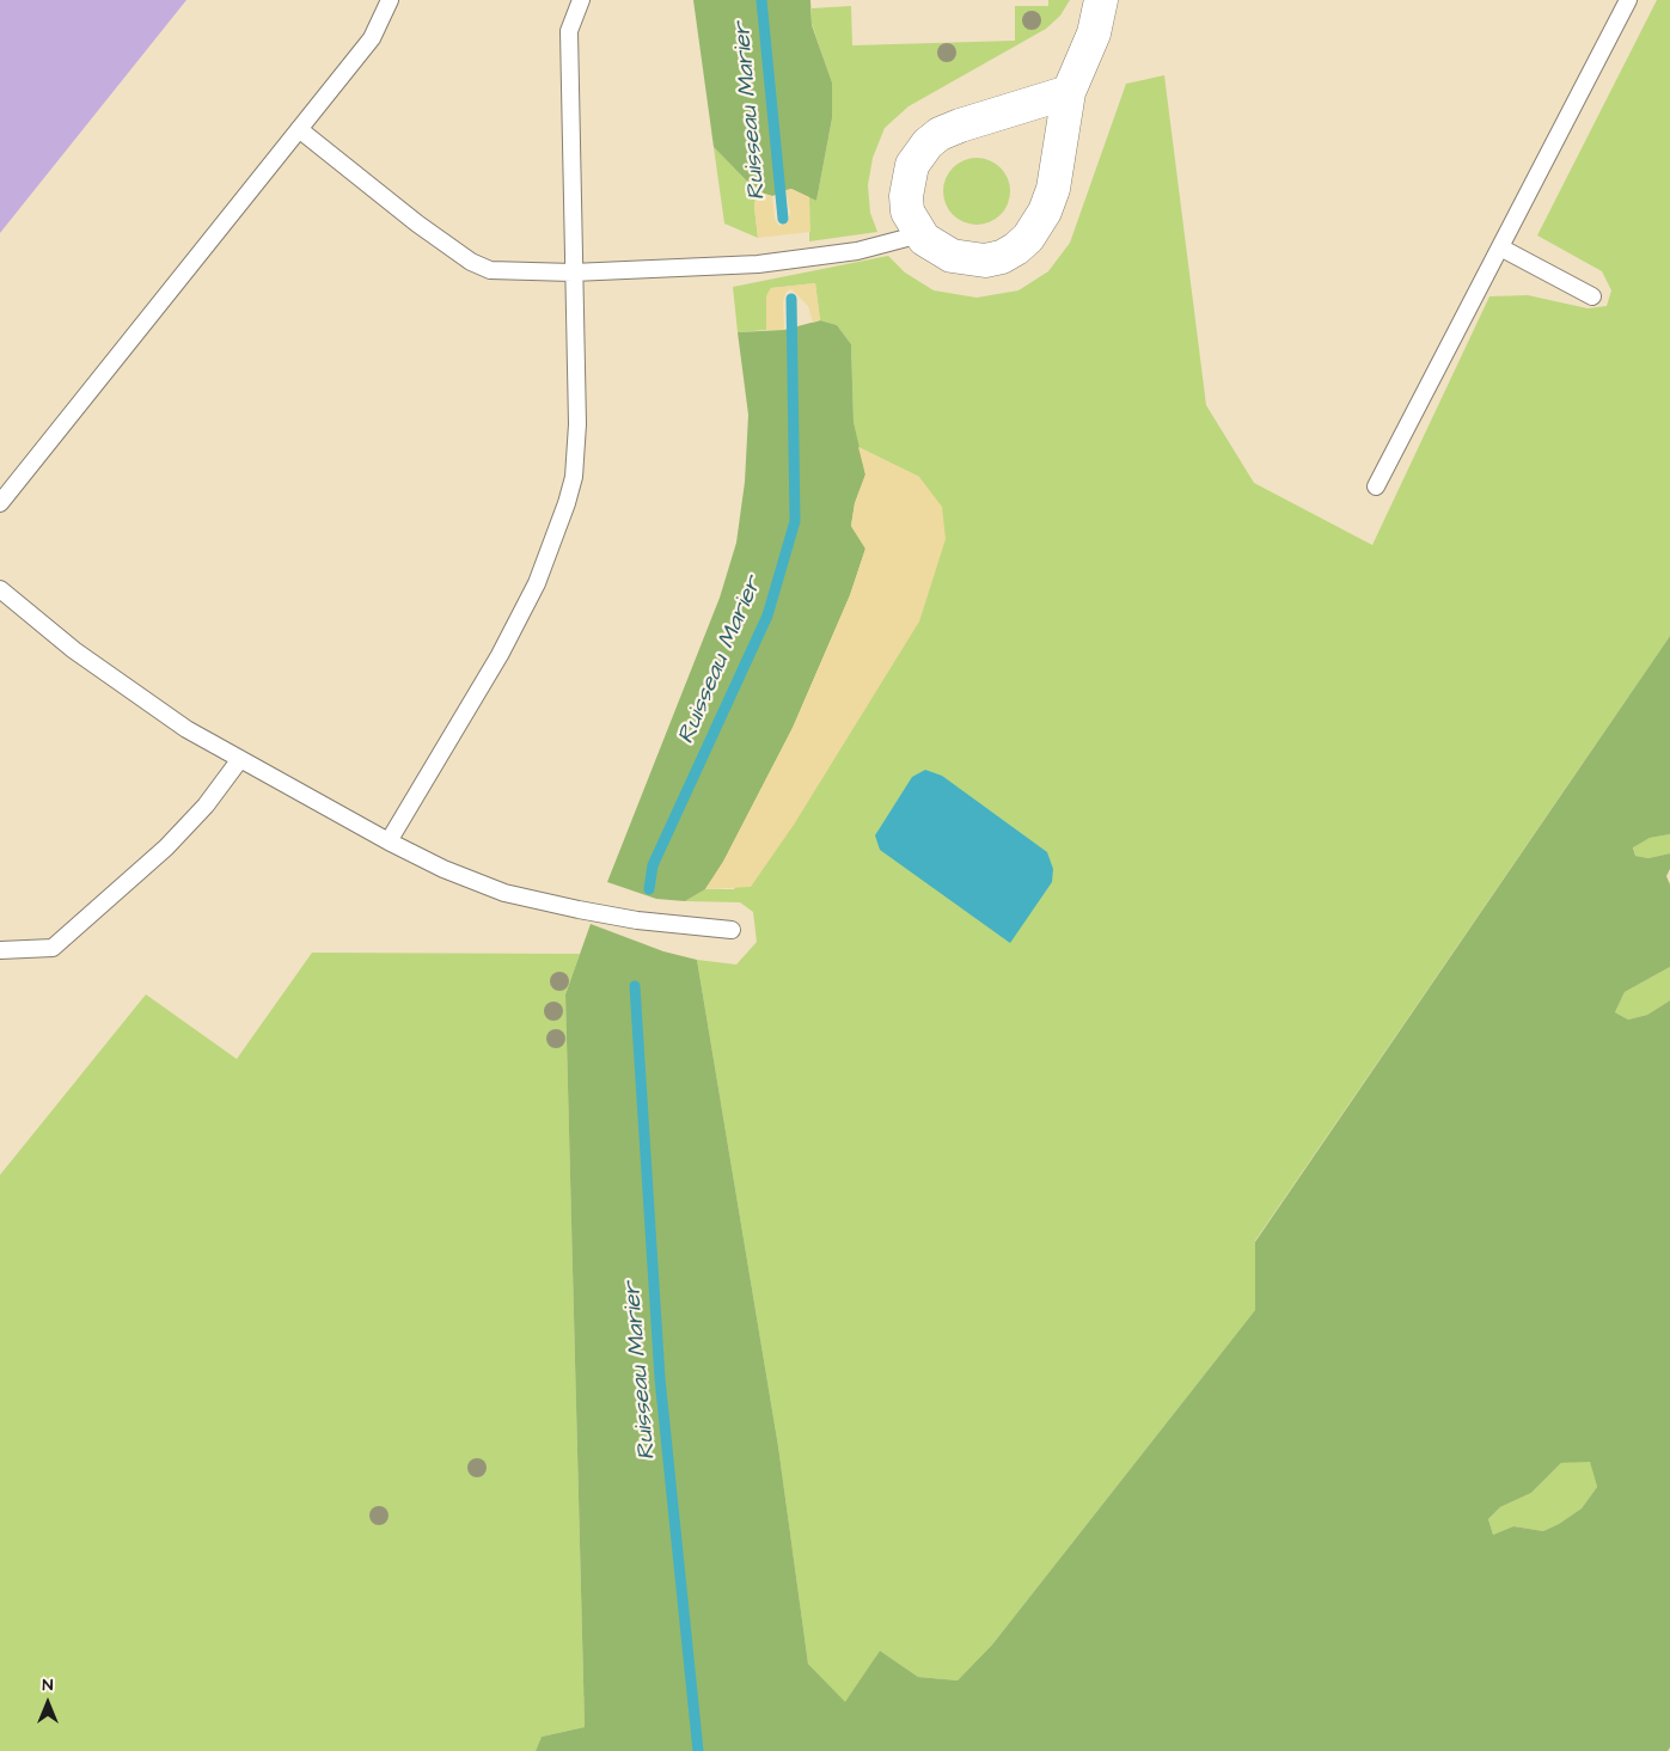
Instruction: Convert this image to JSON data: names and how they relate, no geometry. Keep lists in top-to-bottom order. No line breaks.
{"water":["Ruisseau Marier"],"north":"top"}
